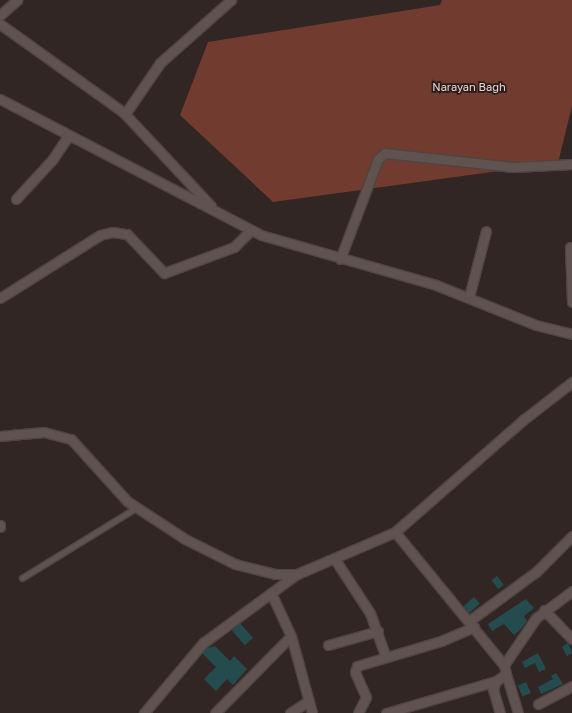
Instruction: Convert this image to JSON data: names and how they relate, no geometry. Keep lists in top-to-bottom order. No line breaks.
{"parks":["Narayan Bagh"]}
